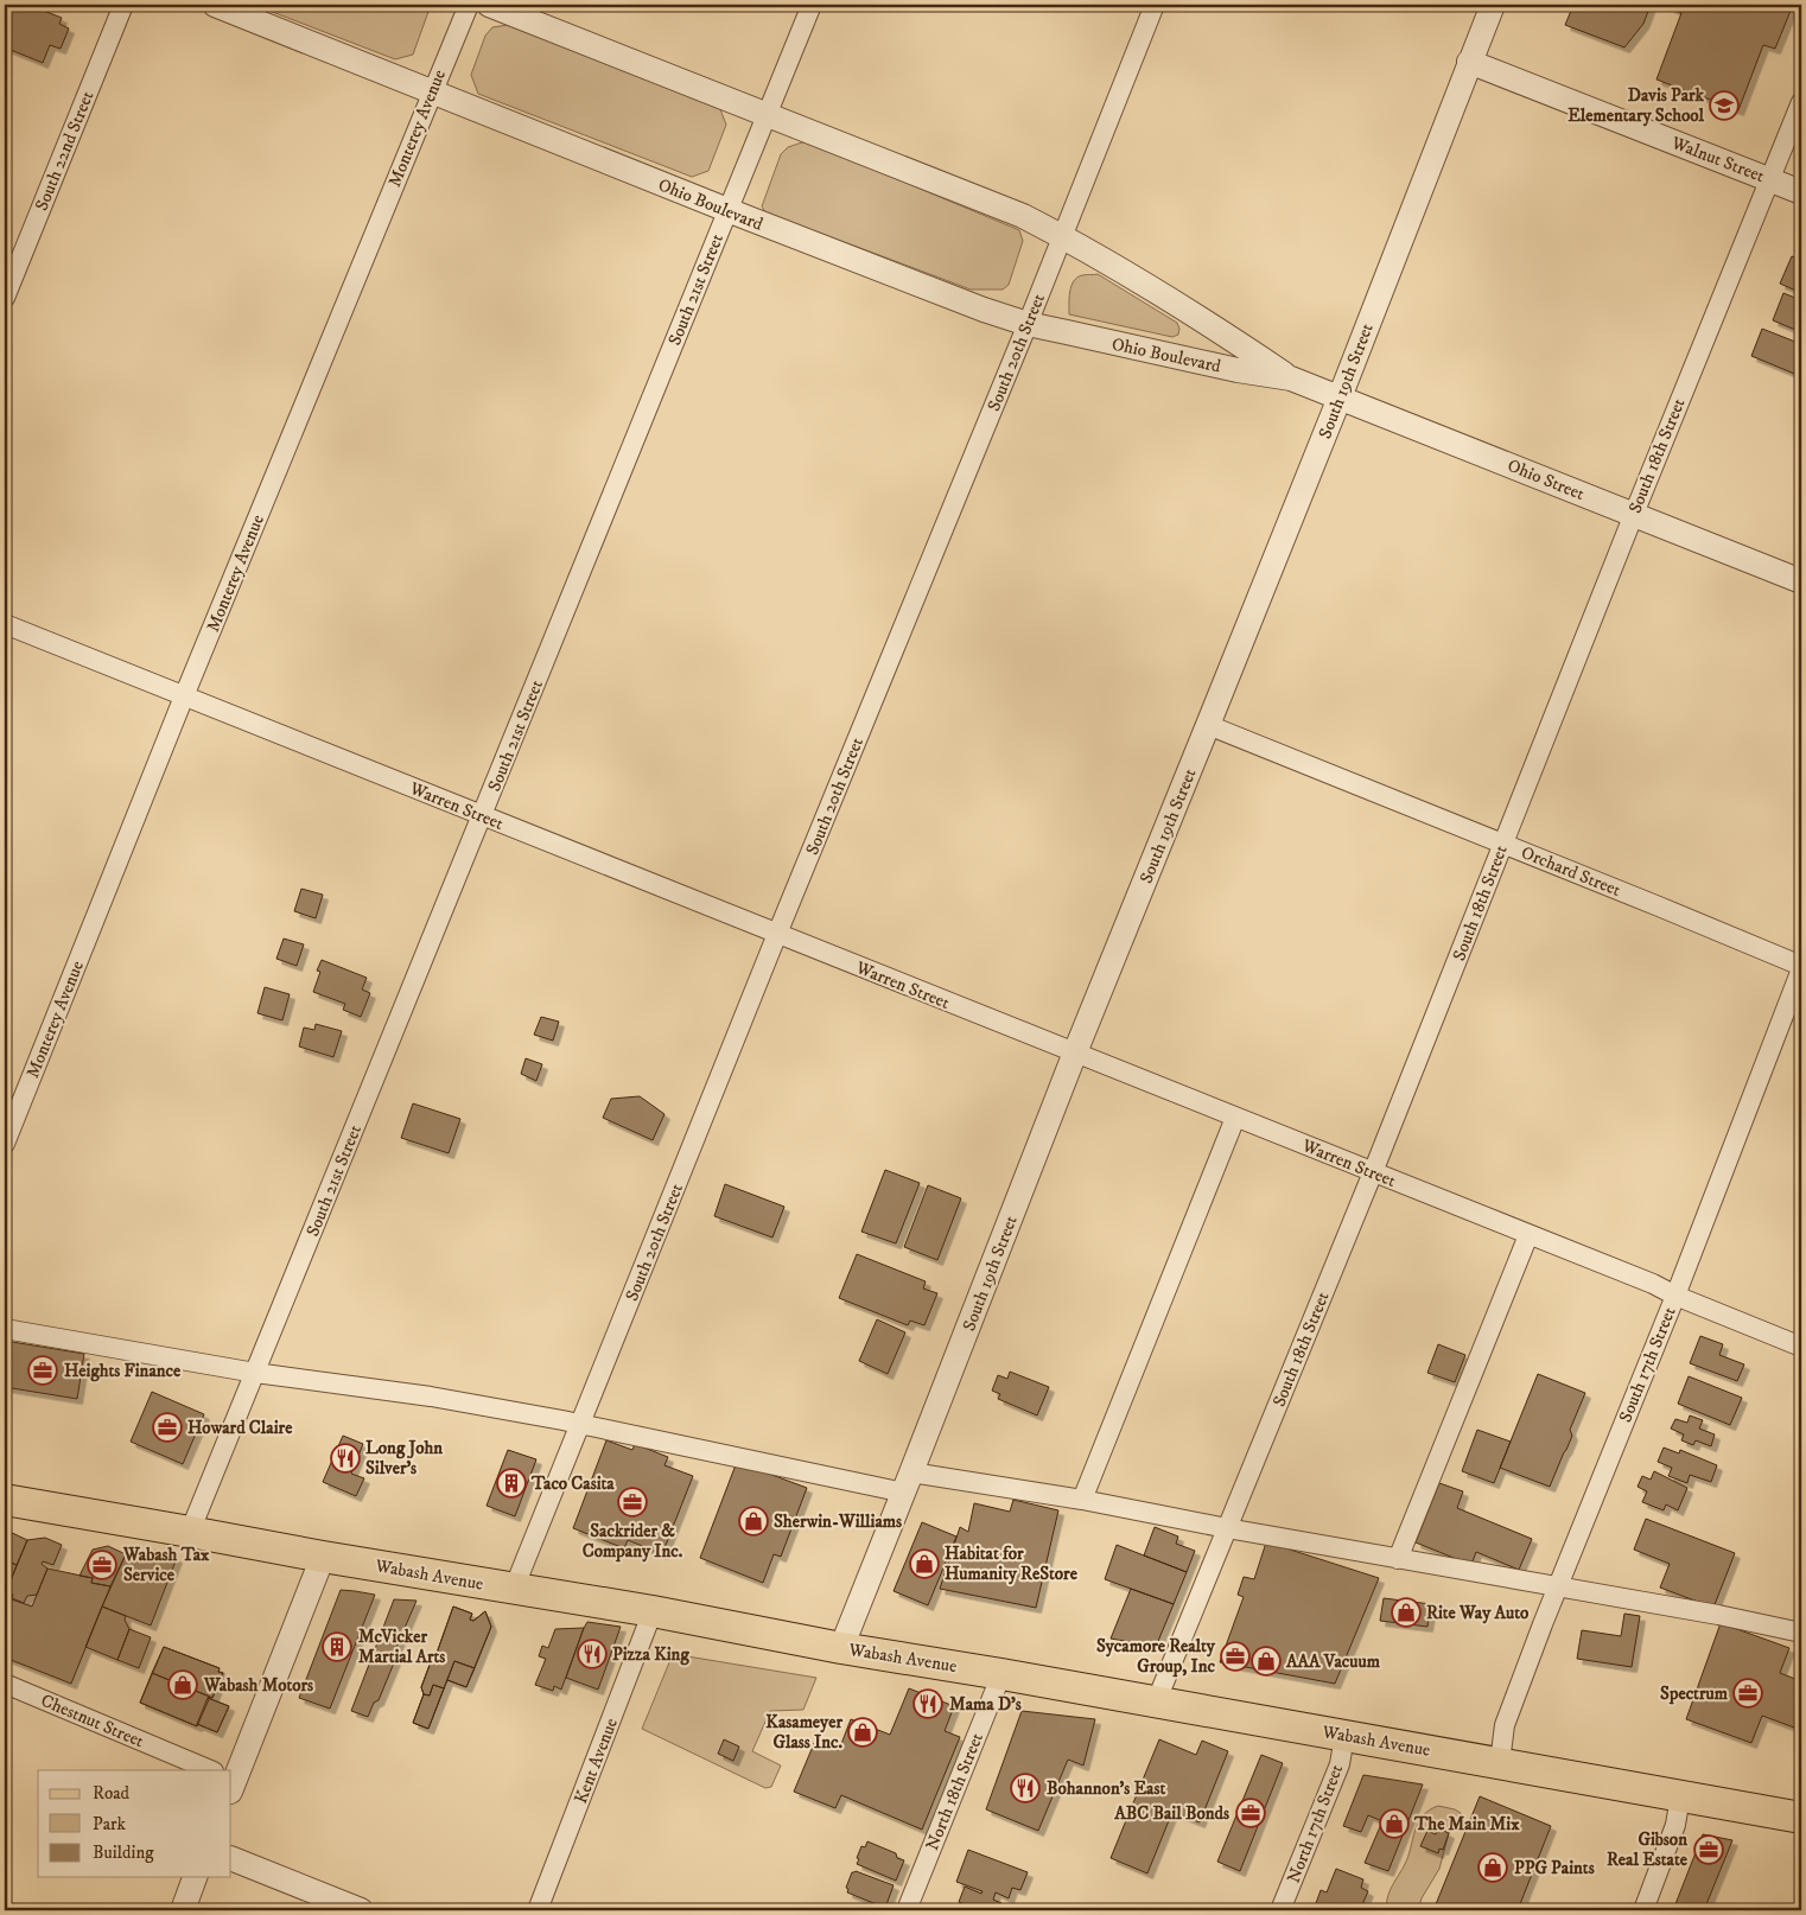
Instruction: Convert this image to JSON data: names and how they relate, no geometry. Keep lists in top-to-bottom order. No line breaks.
{"streets":{"main road":["Wabash Avenue"],"street":["Monterey Avenue","South 22nd Street","Walnut Street","Ohio Boulevard","South 21st Street","South 20th Street","South 19th Street","South 18th Street","Ohio Street","Warren Street","Orchard Street","South 17th Street","Chestnut Street","Kent Avenue","North 18th Street","North 17th Street"]},"crossings":[["Monterey Avenue","Ohio Boulevard"],["Monterey Avenue","Warren Street"],["Walnut Street","South 19th Street"],["Walnut Street","South 18th Street"],["Ohio Boulevard","South 21st Street"],["Ohio Boulevard","South 20th Street"],["Ohio Boulevard","Ohio Street"],["South 21st Street","Warren Street"],["South 21st Street","Wabash Avenue"],["South 20th Street","Warren Street"],["South 20th Street","Wabash Avenue"],["South 19th Street","Ohio Street"],["South 19th Street","Warren Street"],["South 19th Street","Orchard Street"],["South 19th Street","Wabash Avenue"],["South 18th Street","Ohio Street"],["South 18th Street","Warren Street"],["South 18th Street","Orchard Street"],["South 18th Street","Wabash Avenue"],["Warren Street","South 17th Street"],["Orchard Street","South 17th Street"],["South 17th Street","Wabash Avenue"],["Wabash Avenue","Kent Avenue"],["Wabash Avenue","North 18th Street"],["Wabash Avenue","North 17th Street"]],"places":{"school or university":["Davis Park Elementary School"],"office":["Heights Finance","Howard Claire","Sackrider & Company Inc.","Wabash Tax Service","Sycamore Realty Group, Inc","Spectrum","ABC Bail Bonds","Gibson Real Estate"],"restaurant":["Long John Silver's","Pizza King","Mama D's","Bohannon's East"],"building":["Taco Casita","McVicker Martial Arts"],"shop":["Sherwin-Williams","Habitat for Humanity ReStore","Rite Way Auto","AAA Vacuum","Wabash Motors","Kasameyer Glass Inc.","The Main Mix","PPG Paints"]},"legend":["Road","Park","Building"]}
